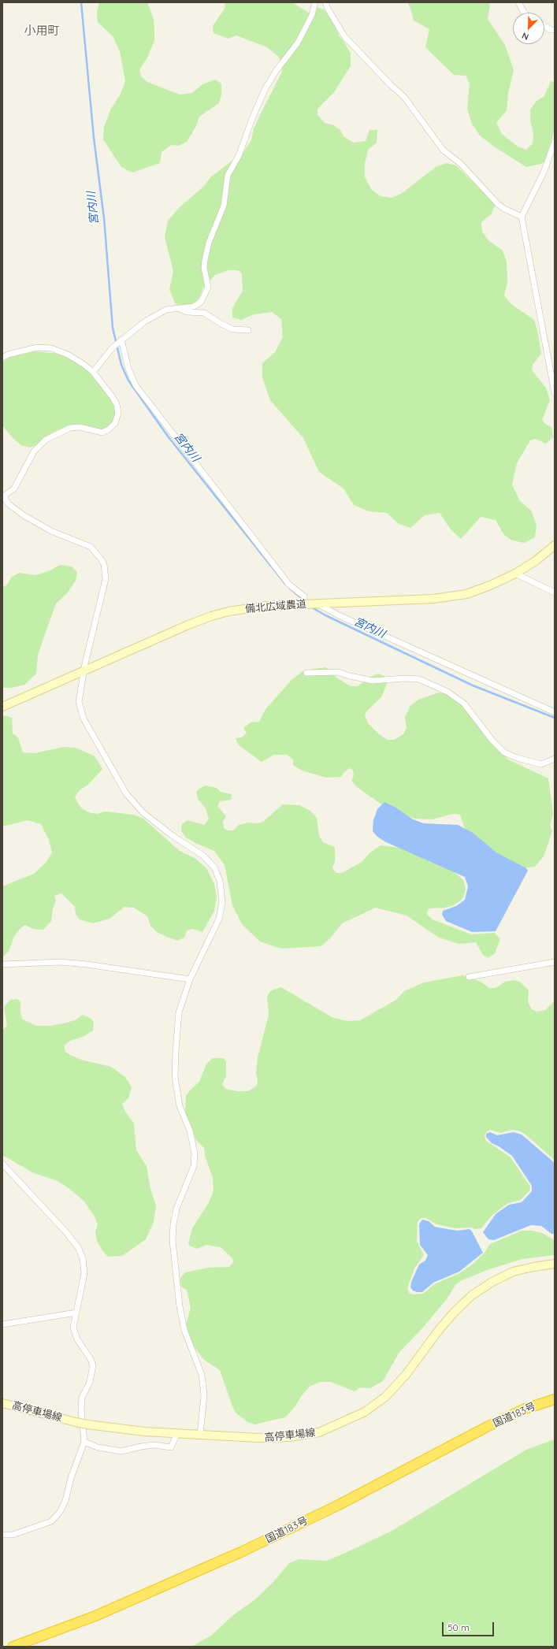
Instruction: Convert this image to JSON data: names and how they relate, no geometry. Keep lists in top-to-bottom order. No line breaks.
{"streets":{"highway":["国道183号"],"main road":["備北広域農道","高停車場線"]},"districts":["小用町"],"water":["宮内川"],"scale_bar":"50 m","north":"bottom left"}
